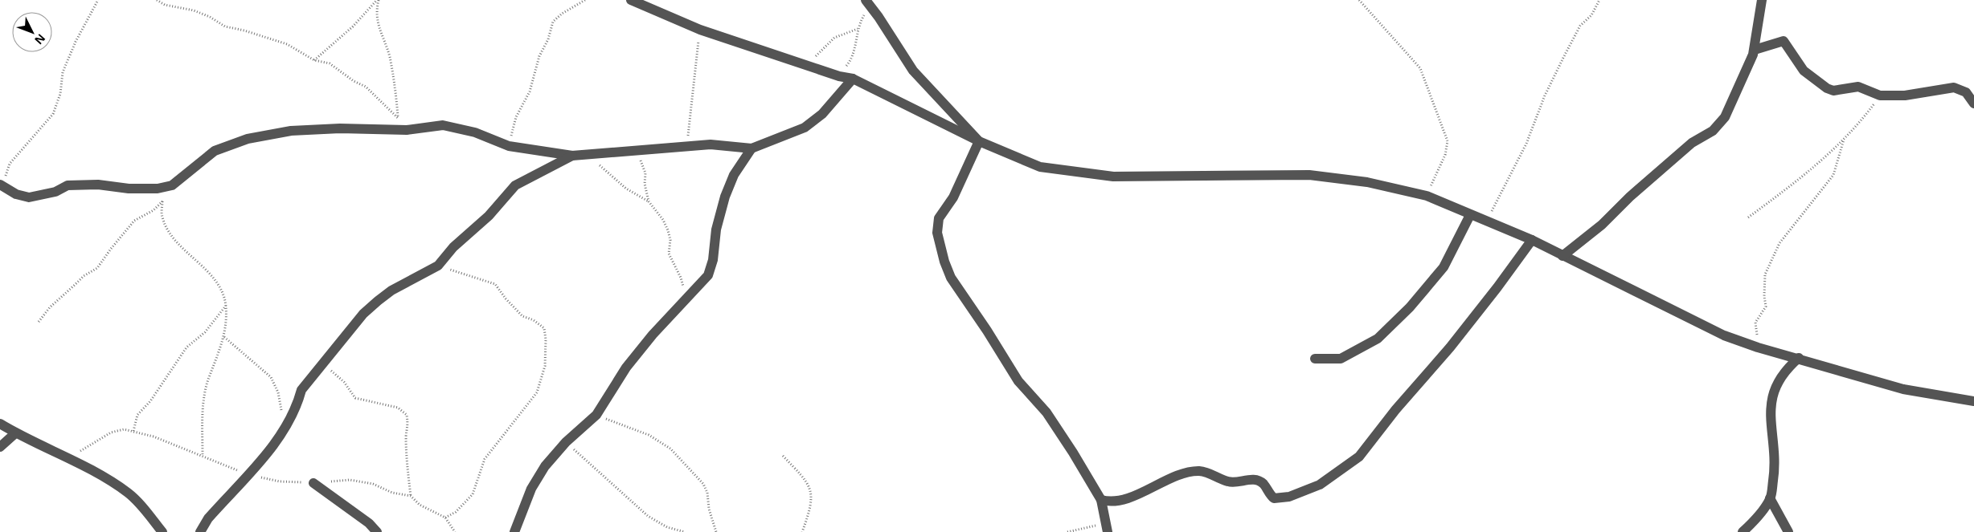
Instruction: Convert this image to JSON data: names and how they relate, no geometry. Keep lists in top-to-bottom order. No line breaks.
{"north":"bottom right"}
